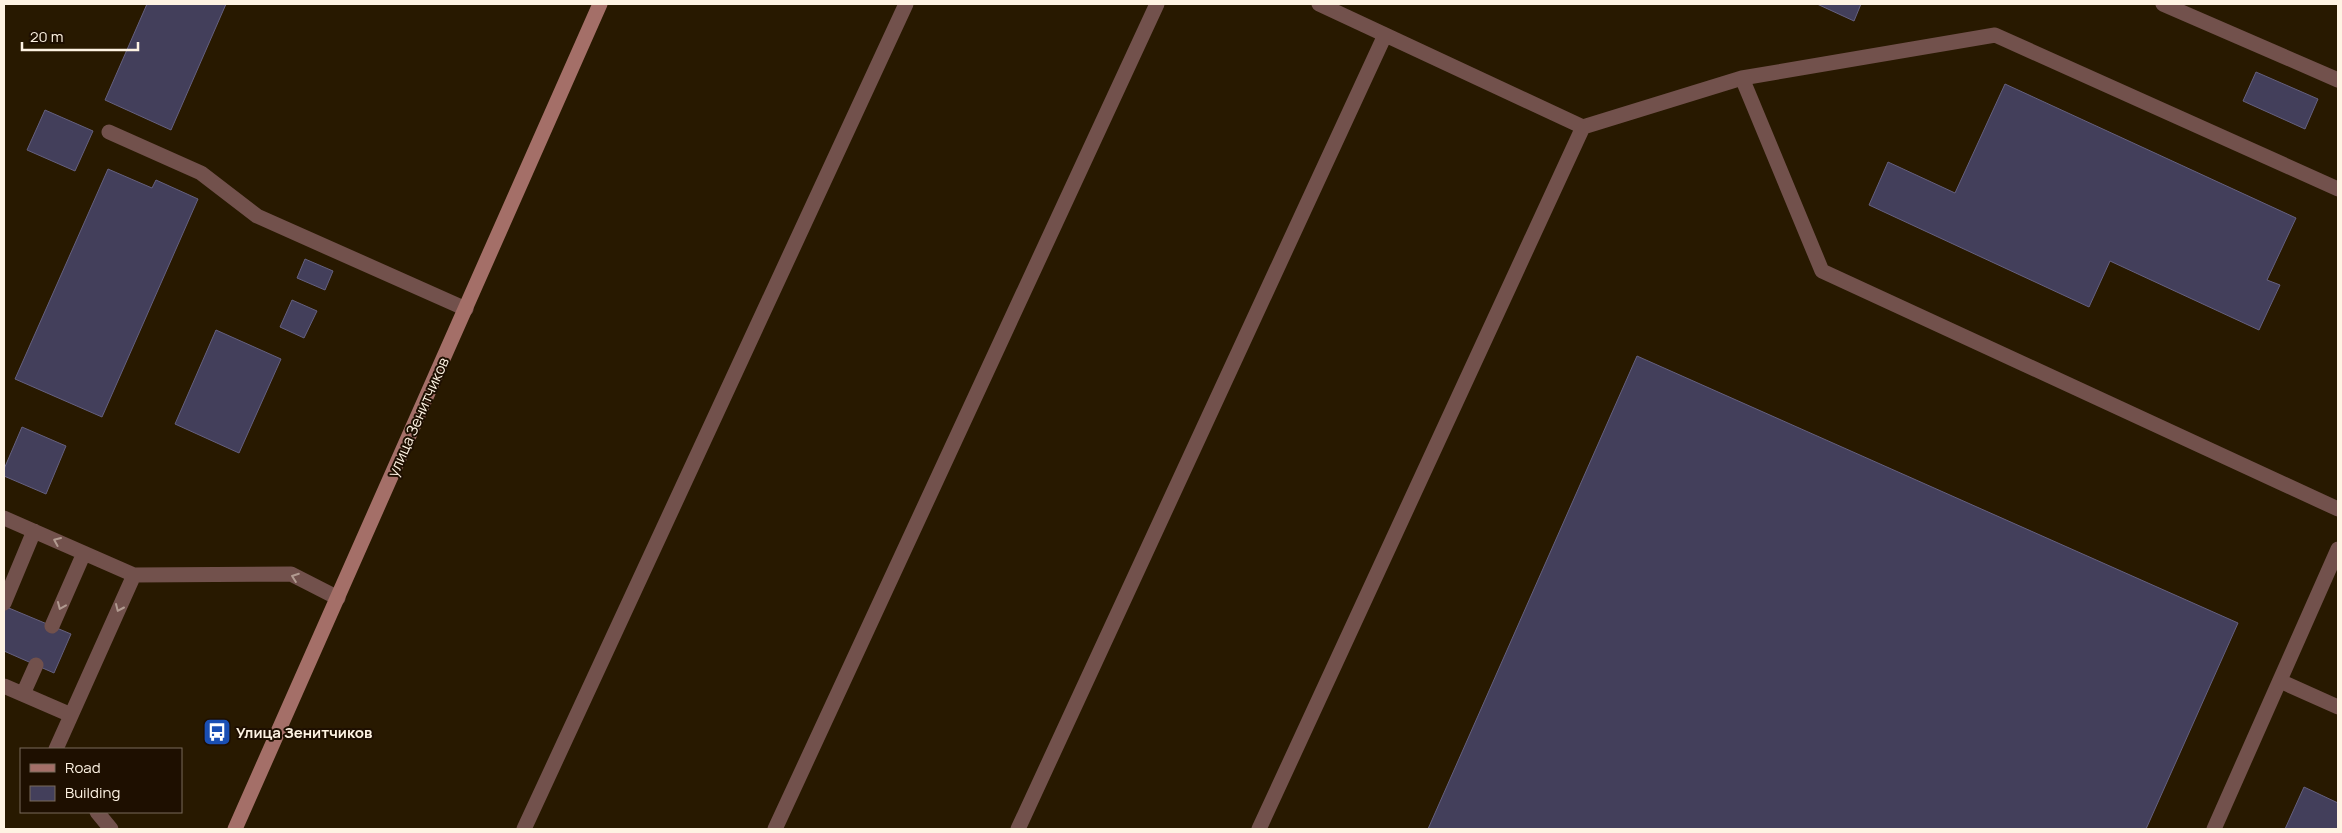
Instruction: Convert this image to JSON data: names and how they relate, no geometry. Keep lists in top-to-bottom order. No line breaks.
{"streets":{"street":["улица Зенитчиков"]},"places":{"bus stop":["Улица Зенитчиков"]},"legend":["Road","Building"],"scale_bar":"20 m"}
